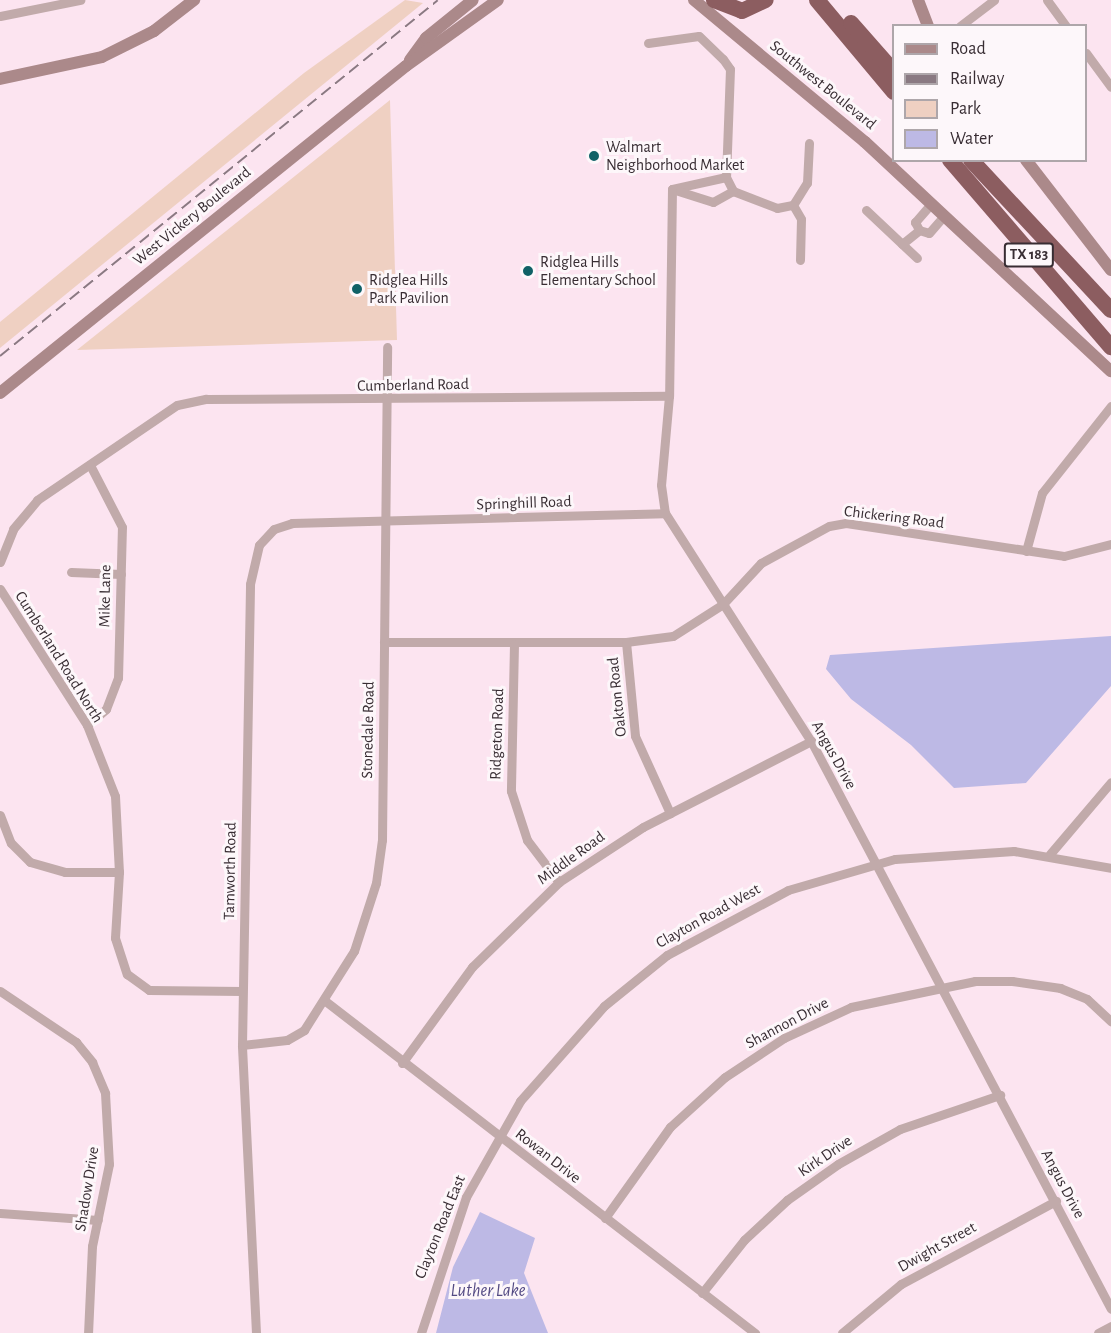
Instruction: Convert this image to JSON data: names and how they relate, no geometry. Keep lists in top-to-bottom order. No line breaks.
{"streets":{"highway":["TX 183"],"main road":["Southwest Boulevard","West Vickery Boulevard"],"street":["Cumberland Road","Springhill Road","Chickering Road","Mike Lane","Cumberland Road North","Oakton Road","Stonedale Road","Ridgeton Road","Angus Drive","Middle Road","Tamworth Road","Clayton Road West","Shannon Drive","Rowan Drive","Kirk Drive","Shadow Drive","Clayton Road East","Dwight Street"]},"crossings":[["Cumberland Road","Mike Lane"],["Cumberland Road","Stonedale Road"],["Cumberland Road","Angus Drive"],["Springhill Road","Stonedale Road"],["Springhill Road","Angus Drive"],["Springhill Road","Tamworth Road"],["Chickering Road","Oakton Road"],["Chickering Road","Stonedale Road"],["Chickering Road","Ridgeton Road"],["Chickering Road","Angus Drive"],["Mike Lane","Cumberland Road North"],["Cumberland Road North","Tamworth Road"],["Oakton Road","Middle Road"],["Stonedale Road","Tamworth Road"],["Stonedale Road","Rowan Drive"],["Ridgeton Road","Middle Road"],["Angus Drive","Middle Road"],["Angus Drive","Clayton Road West"],["Angus Drive","Shannon Drive"],["Angus Drive","Kirk Drive"],["Angus Drive","Dwight Street"],["Middle Road","Rowan Drive"],["Clayton Road West","Rowan Drive"],["Clayton Road West","Clayton Road East"],["Shannon Drive","Rowan Drive"],["Rowan Drive","Kirk Drive"],["Rowan Drive","Clayton Road East"]],"water":["Luther Lake"],"places":["Walmart Neighborhood Market","Ridglea Hills Elementary School","Ridglea Hills Park Pavilion"],"legend":["Road","Railway","Park","Water"]}
